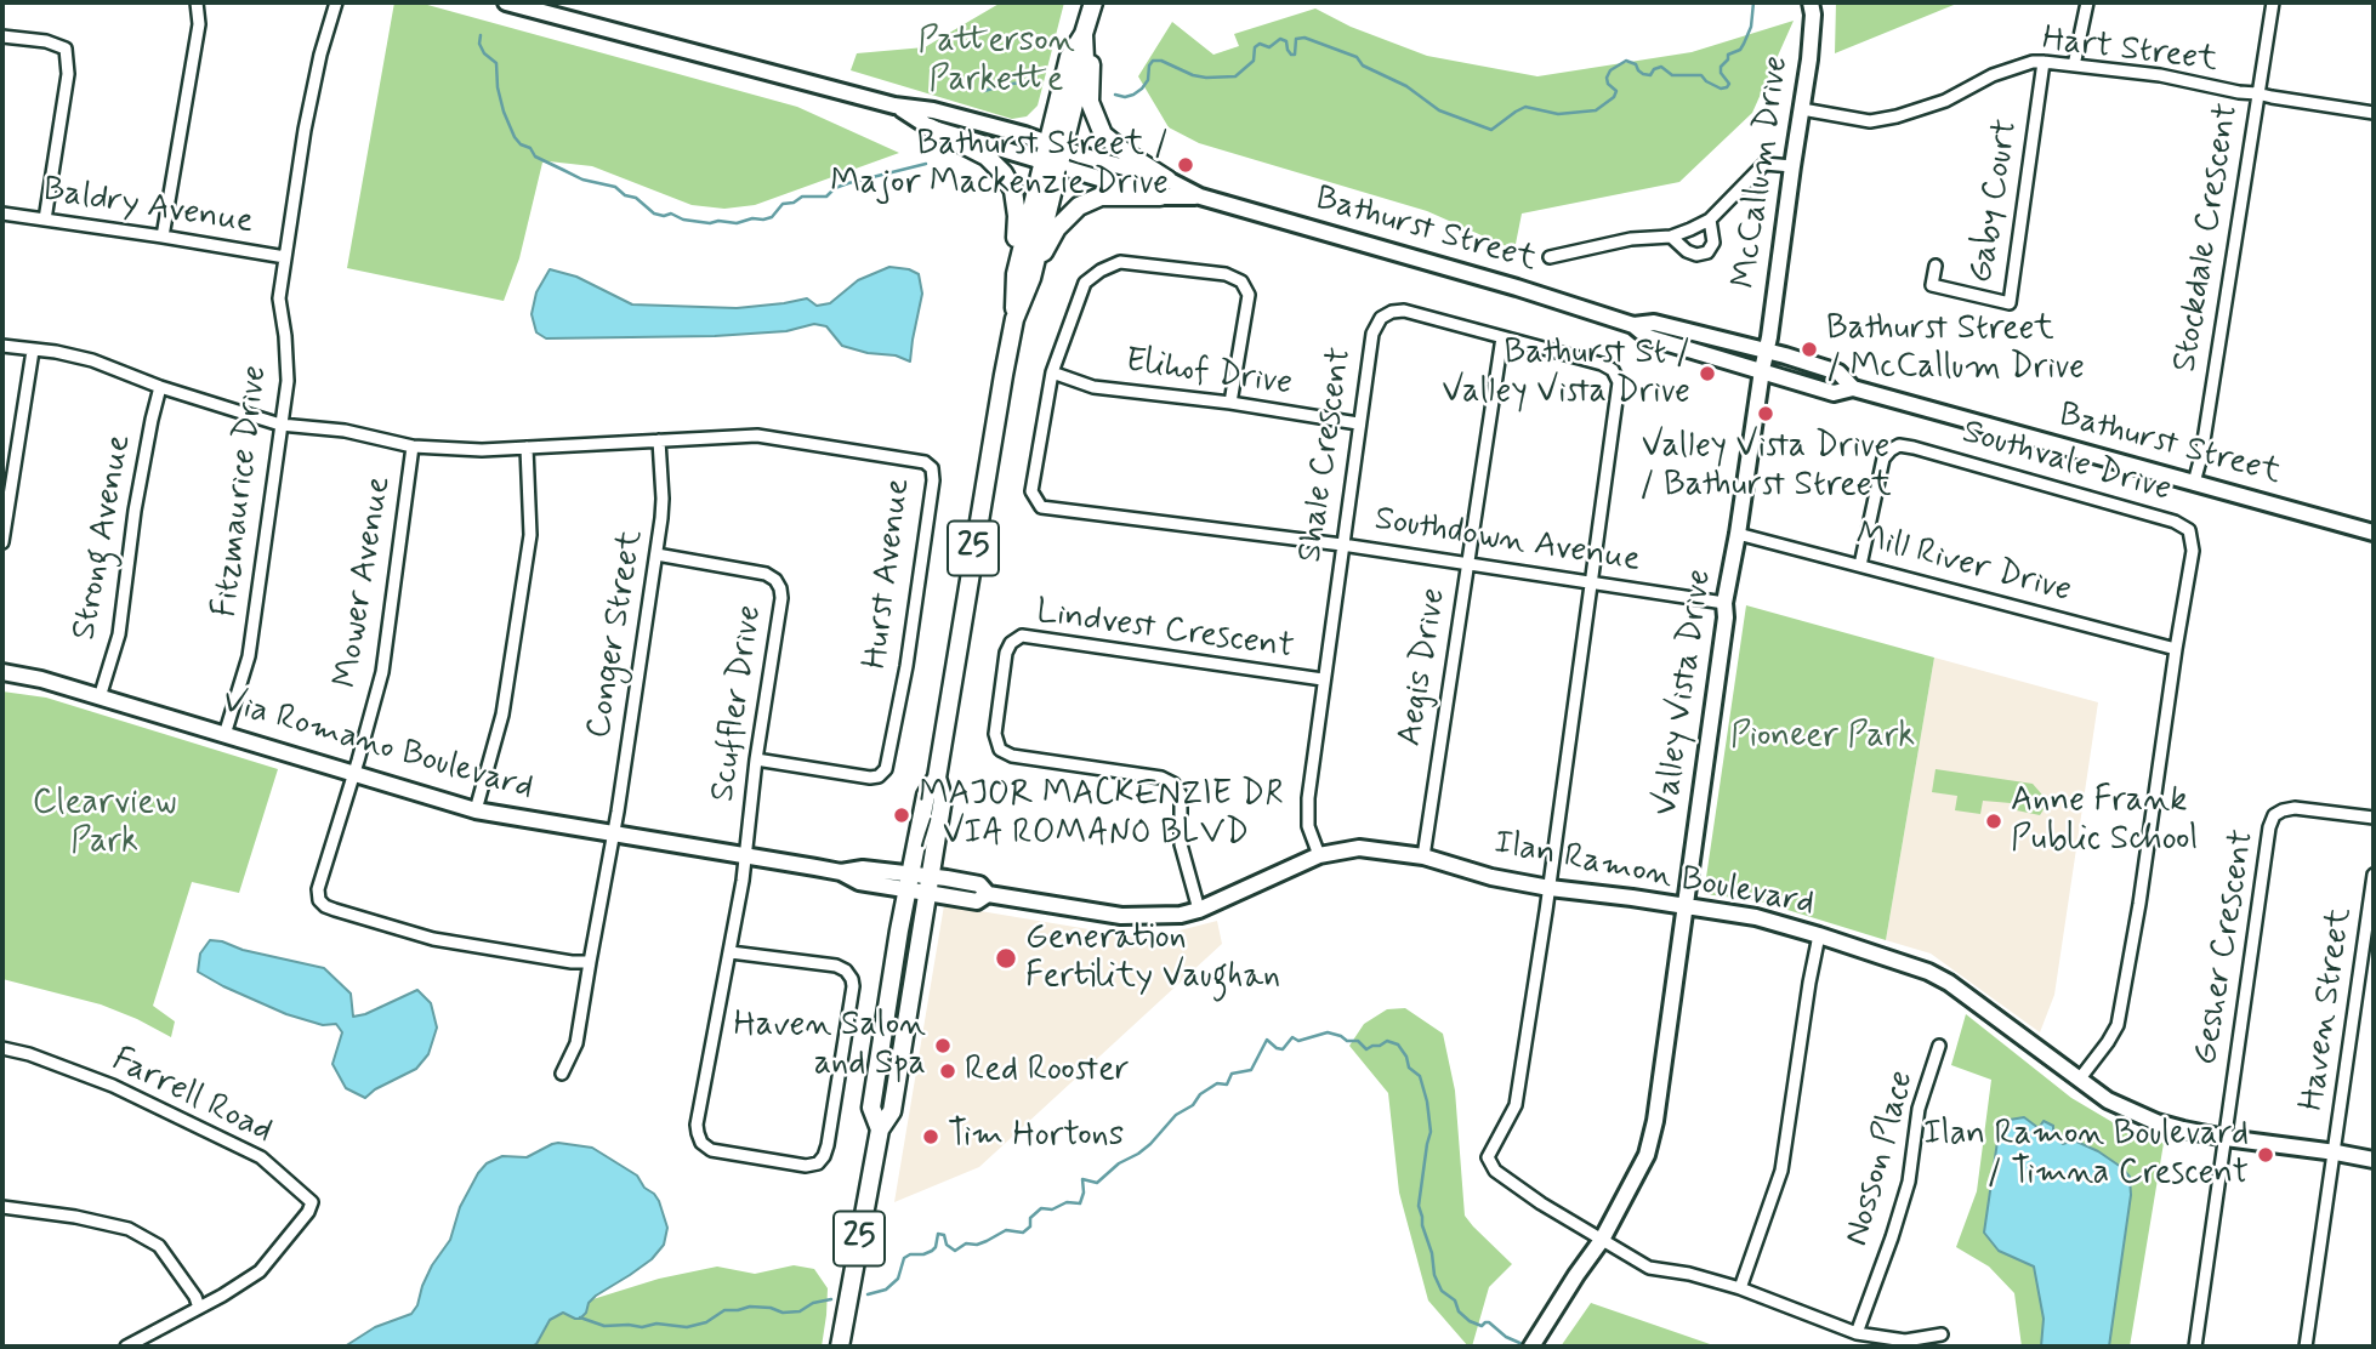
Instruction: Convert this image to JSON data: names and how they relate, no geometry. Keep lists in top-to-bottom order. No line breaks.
{"streets":{"main road":["25"],"street":["Hart Street","McCallum Drive","Gaby Court","Baldry Avenue","Bathurst Street","Stockdale Crescent","Elihof Drive","Shale Crescent","Southvale Drive","Fitzmaurice Drive","Strong Avenue","Southdown Avenue","Mill River Drive","Hurst Avenue","Mower Avenue","Lindvest Crescent","Conger Street","Aegis Drive","Valley Vista Drive","Scuffler Drive","Via Romano Boulevard","Ilan Ramon Boulevard","Gesher Crescent","Haven Street","Farrell Road","Nosson Place"]},"crossings":[["Hart Street","McCallum Drive"],["Hart Street","Gaby Court"],["Hart Street","Stockdale Crescent"],["McCallum Drive","Bathurst Street"],["McCallum Drive","Valley Vista Drive"],["Baldry Avenue","Fitzmaurice Drive"],["Bathurst Street","Stockdale Crescent"],["Bathurst Street","25"],["Bathurst Street","Valley Vista Drive"],["Elihof Drive","Shale Crescent"],["Elihof Drive","Southdown Avenue"],["Shale Crescent","Southdown Avenue"],["Shale Crescent","Lindvest Crescent"],["Shale Crescent","Aegis Drive"],["Shale Crescent","Valley Vista Drive"],["Shale Crescent","Ilan Ramon Boulevard"],["Southvale Drive","Mill River Drive"],["Southvale Drive","Ilan Ramon Boulevard"],["Fitzmaurice Drive","Hurst Avenue"],["Fitzmaurice Drive","Via Romano Boulevard"],["Strong Avenue","Hurst Avenue"],["Strong Avenue","Via Romano Boulevard"],["Southdown Avenue","Aegis Drive"],["Southdown Avenue","Valley Vista Drive"],["25","Via Romano Boulevard"],["25","Ilan Ramon Boulevard"],["Mill River Drive","Valley Vista Drive"],["Hurst Avenue","Mower Avenue"],["Hurst Avenue","Conger Street"],["Hurst Avenue","Scuffler Drive"],["Mower Avenue","Conger Street"],["Mower Avenue","Via Romano Boulevard"],["Lindvest Crescent","Ilan Ramon Boulevard"],["Conger Street","Scuffler Drive"],["Conger Street","Via Romano Boulevard"],["Aegis Drive","Ilan Ramon Boulevard"],["Valley Vista Drive","Ilan Ramon Boulevard"],["Scuffler Drive","Via Romano Boulevard"],["Via Romano Boulevard","Ilan Ramon Boulevard"],["Ilan Ramon Boulevard","Gesher Crescent"],["Ilan Ramon Boulevard","Haven Street"]],"parks":["Patterson Parkette","Pioneer Park","Clearview Park"],"places":["Bathurst Street / Major Mackenzie Drive","Bathurst Street / McCallum Drive","Bathurst St / Valley Vista Drive","Valley Vista Drive / Bathurst Street","MAJOR MACKENZIE DR / VIA ROMANO BLVD","Anne Frank Public School","Generation Fertility Vaughan","Haven Salon and Spa","Red Rooster","Tim Hortons","Ilan Ramon Boulevard / Timna Crescent"]}
